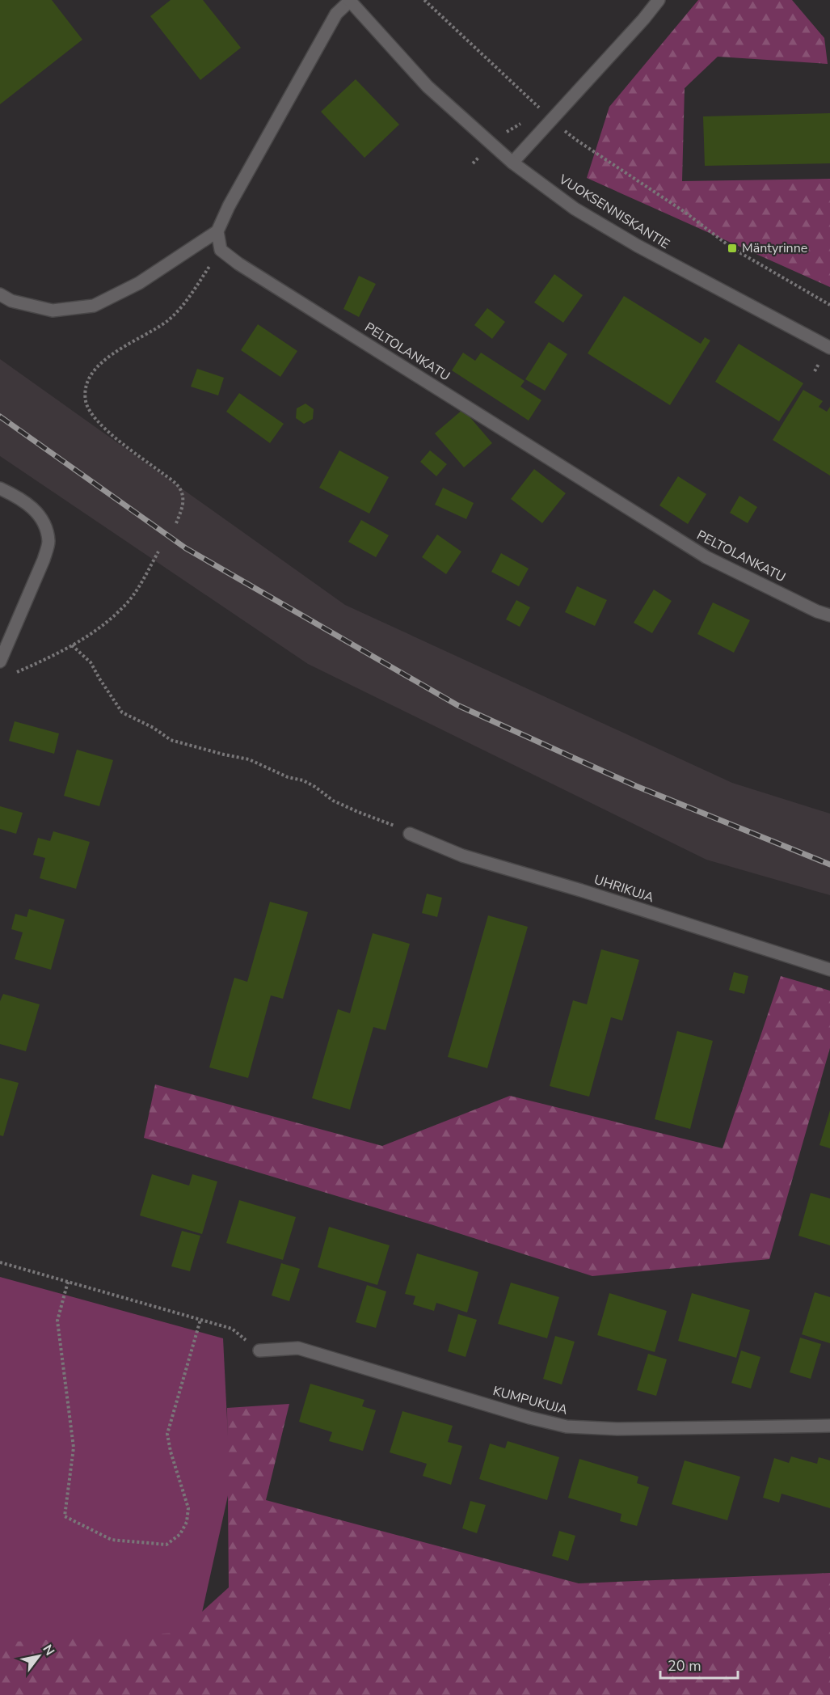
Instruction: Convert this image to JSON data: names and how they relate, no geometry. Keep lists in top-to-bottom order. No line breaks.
{"streets":{"street":["VUOKSENNISKANTIE","PELTOLANKATU","UHRIKUJA","KUMPUKUJA"]},"places":{"transit":["Mäntyrinne"]},"scale_bar":"20 m","north":"top right"}
